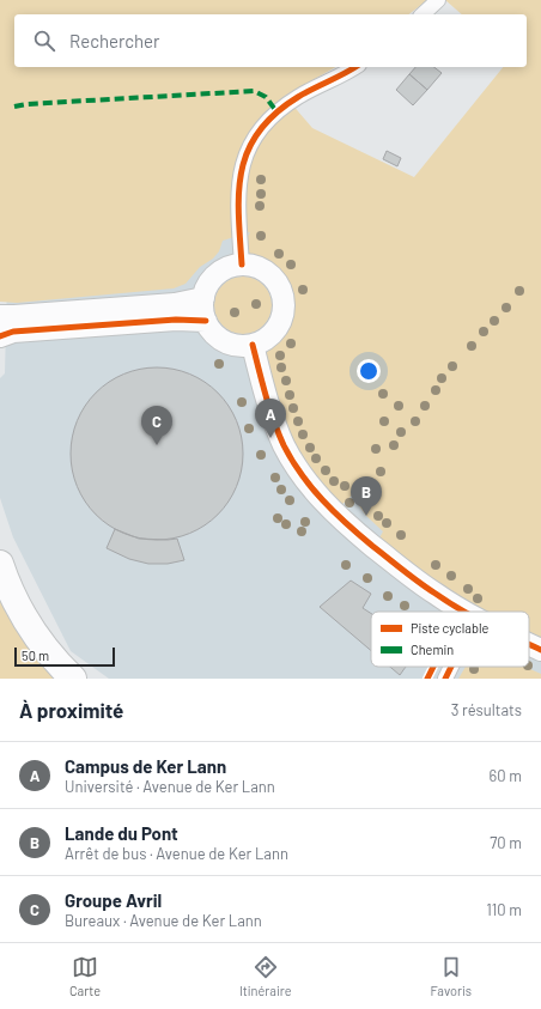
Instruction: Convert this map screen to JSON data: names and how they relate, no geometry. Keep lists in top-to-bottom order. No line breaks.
{"legend":["Piste cyclable","Chemin"],"scale_bar":"50 m","page":{"search":"Rechercher","pins":["A","C","B"],"scale":"50 m","heading":["À proximité","3 résultats"],"list":[{"mark":"A","name":"Campus de Ker Lann","note":"Université · Avenue de Ker Lann","value":"60 m"},{"mark":"B","name":"Lande du Pont","note":"Arrêt de bus · Avenue de Ker Lann","value":"70 m"},{"mark":"C","name":"Groupe Avril","note":"Bureaux · Avenue de Ker Lann","value":"110 m"}],"nav":["Carte","Itinéraire","Favoris"]}}
